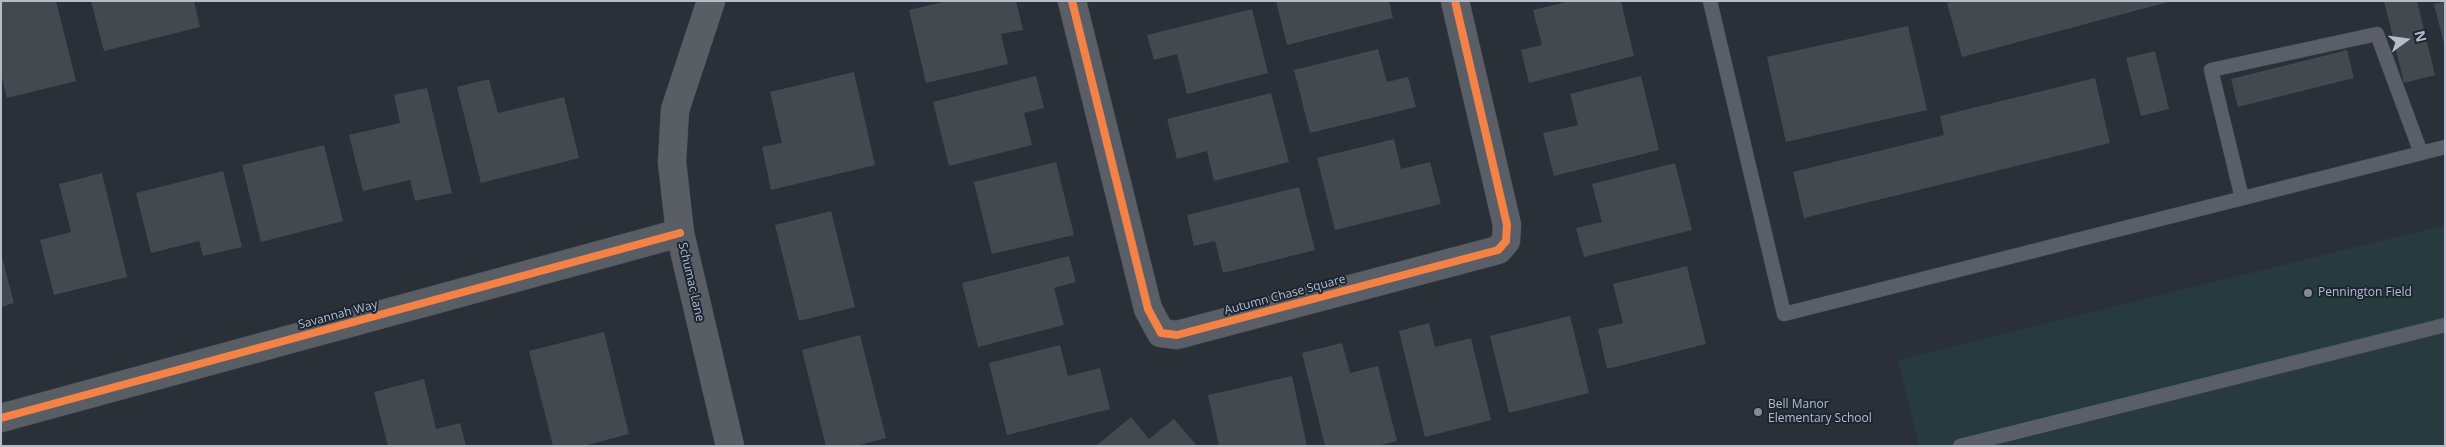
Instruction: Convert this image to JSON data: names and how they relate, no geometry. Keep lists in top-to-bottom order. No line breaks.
{"streets":{"street":["Schumac Lane","Autumn Chase Square","Savannah Way"]},"crossings":[["Schumac Lane","Savannah Way"]],"places":["Pennington Field","Bell Manor Elementary School"],"north":"right"}
